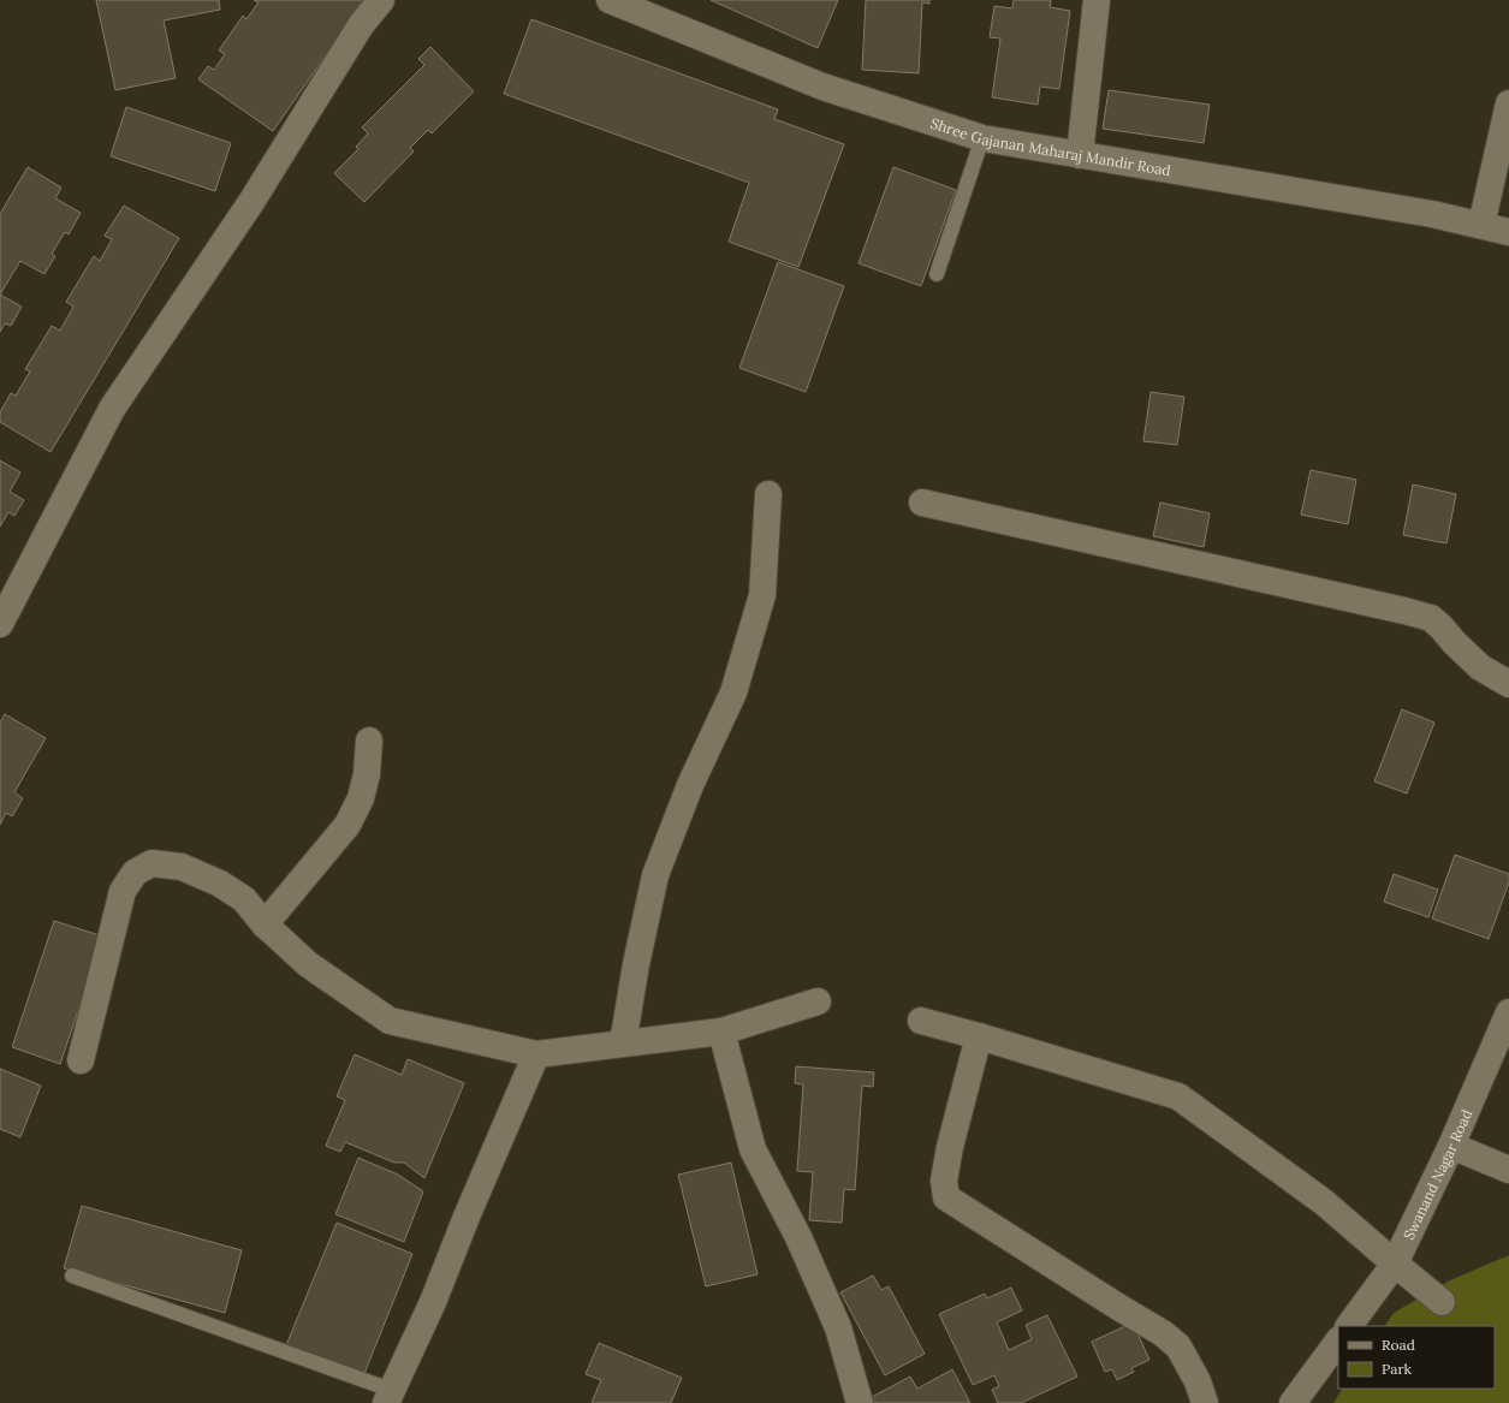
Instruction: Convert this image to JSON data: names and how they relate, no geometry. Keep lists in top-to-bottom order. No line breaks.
{"streets":{"street":["Shree Gajanan Maharaj Mandir Road","Swanand Nagar Road"]},"legend":["Road","Park"]}
